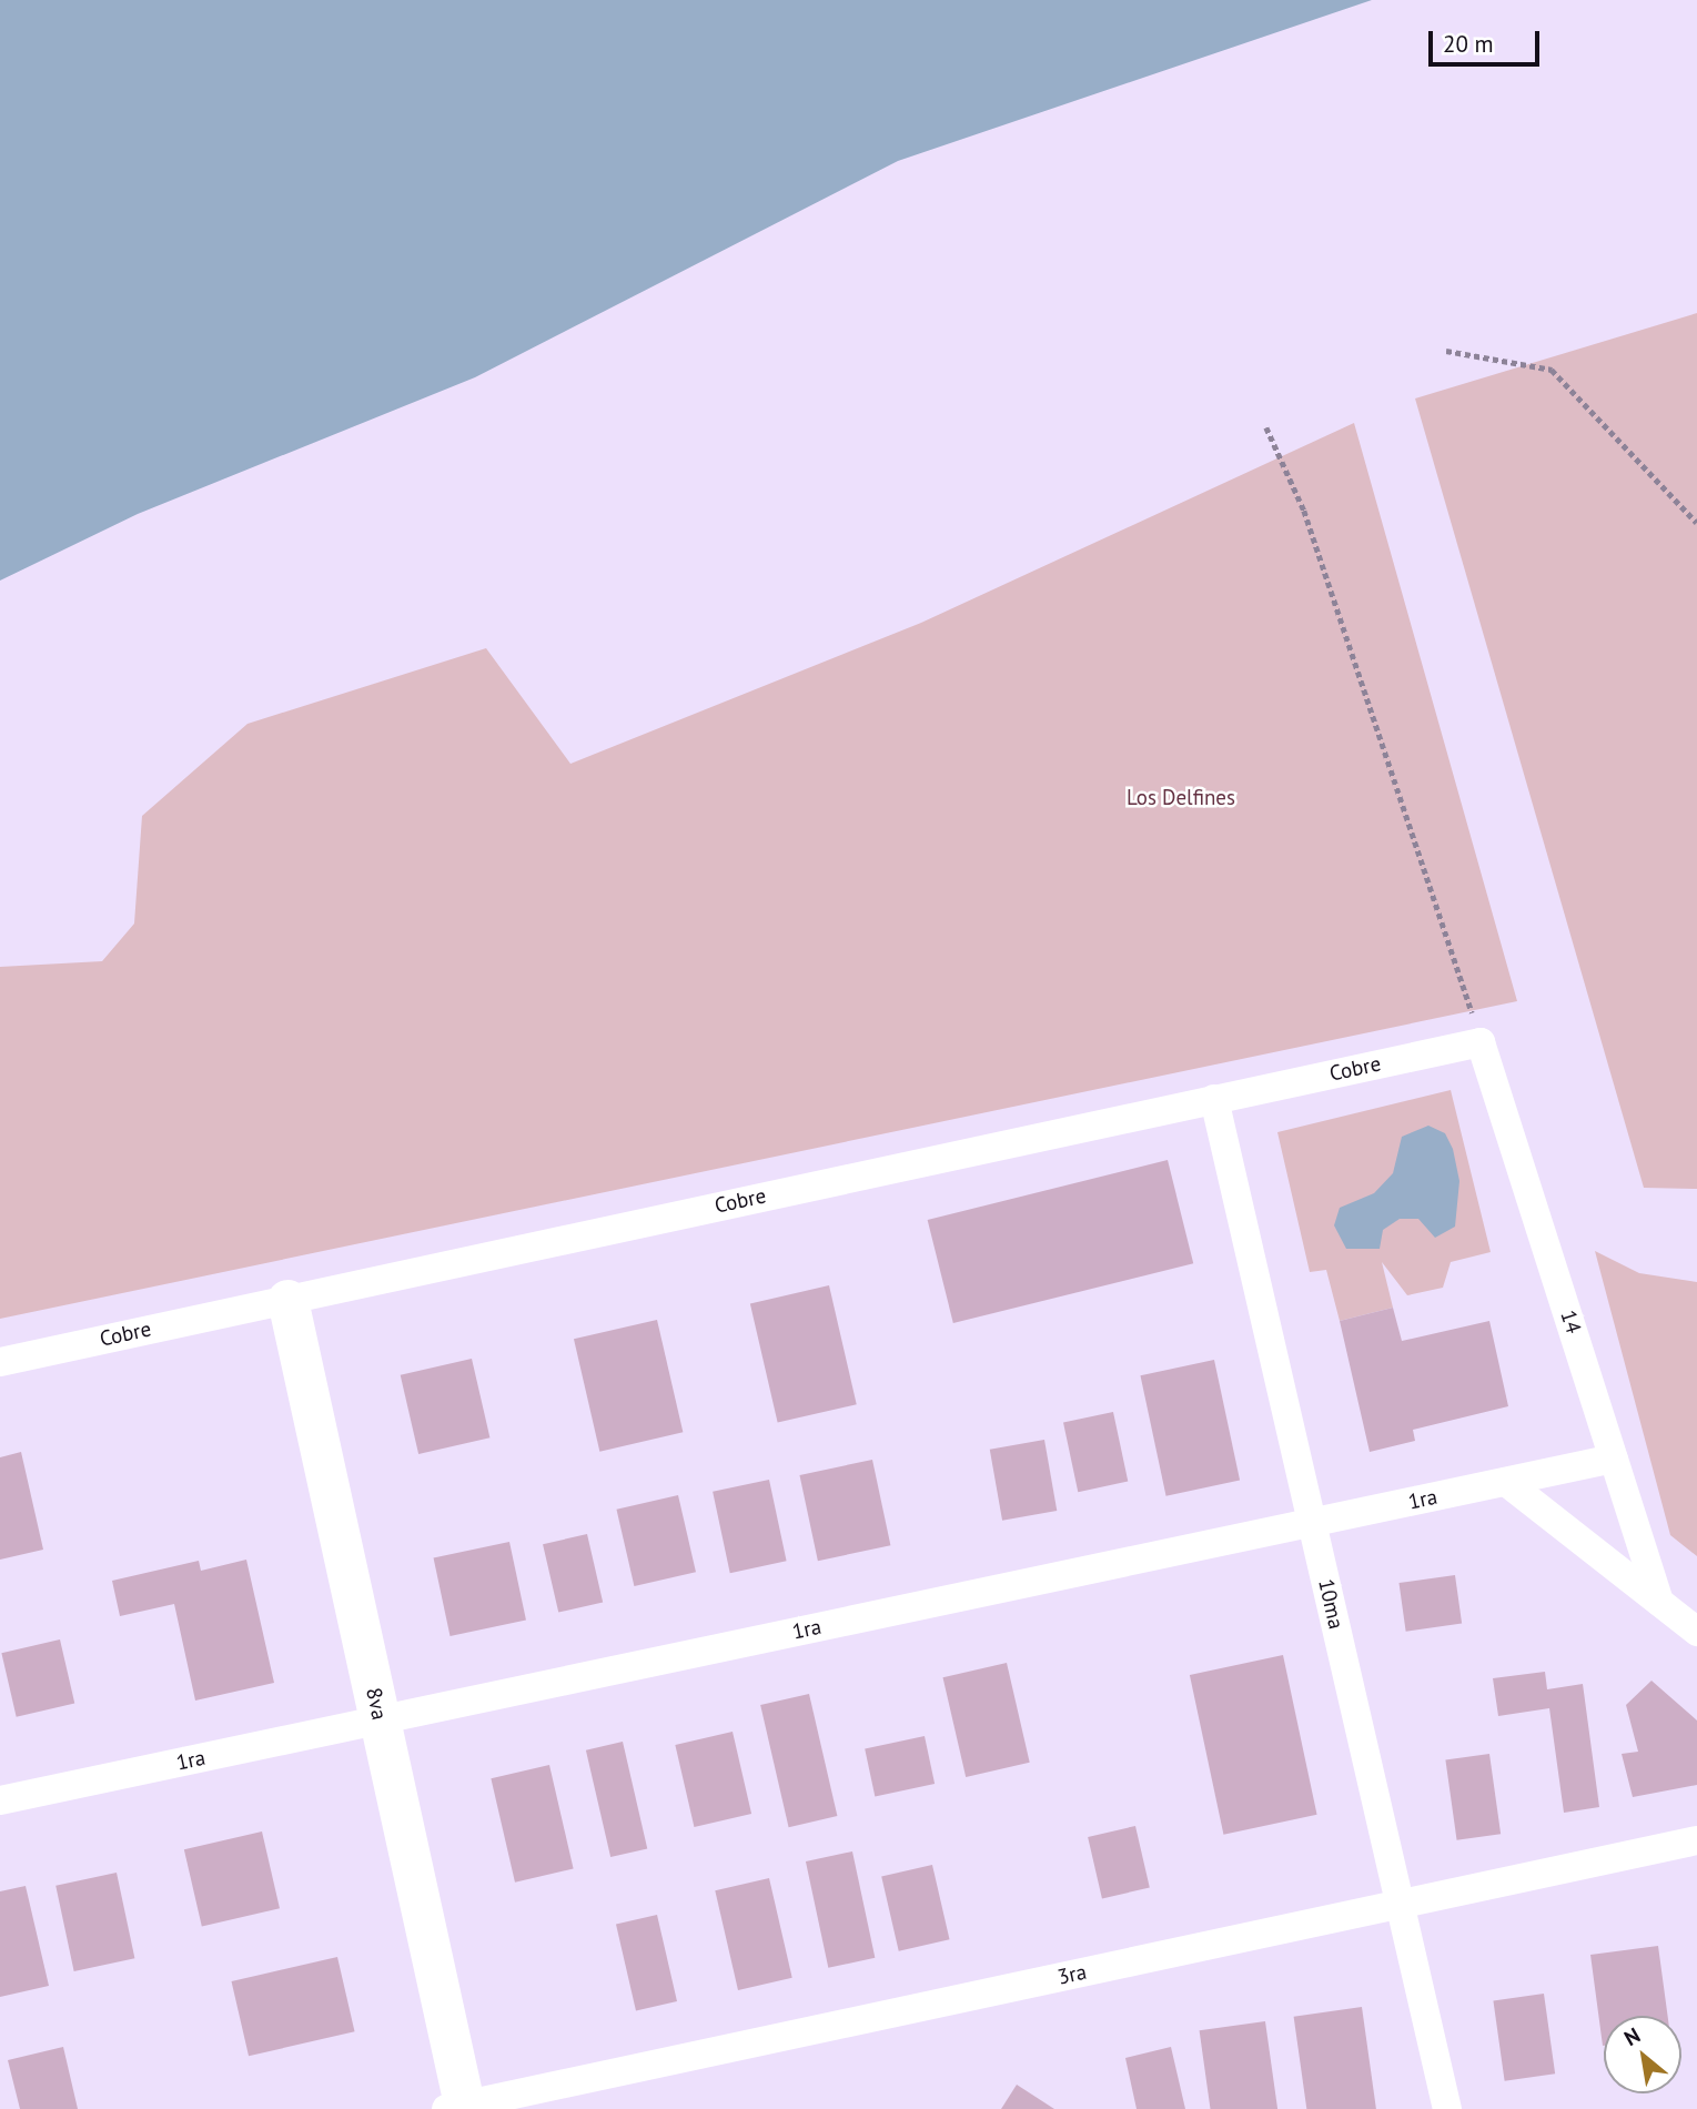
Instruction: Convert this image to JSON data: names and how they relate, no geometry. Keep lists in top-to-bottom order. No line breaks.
{"streets":{"street":["Cobre","14","1ra","10ma","8va","3ra"]},"crossings":[["Cobre","14"],["Cobre","10ma"],["Cobre","8va"],["14","1ra"],["1ra","10ma"],["1ra","8va"],["10ma","3ra"],["8va","3ra"]],"parks":["Los Delfines"],"scale_bar":"20 m","north":"top left"}
